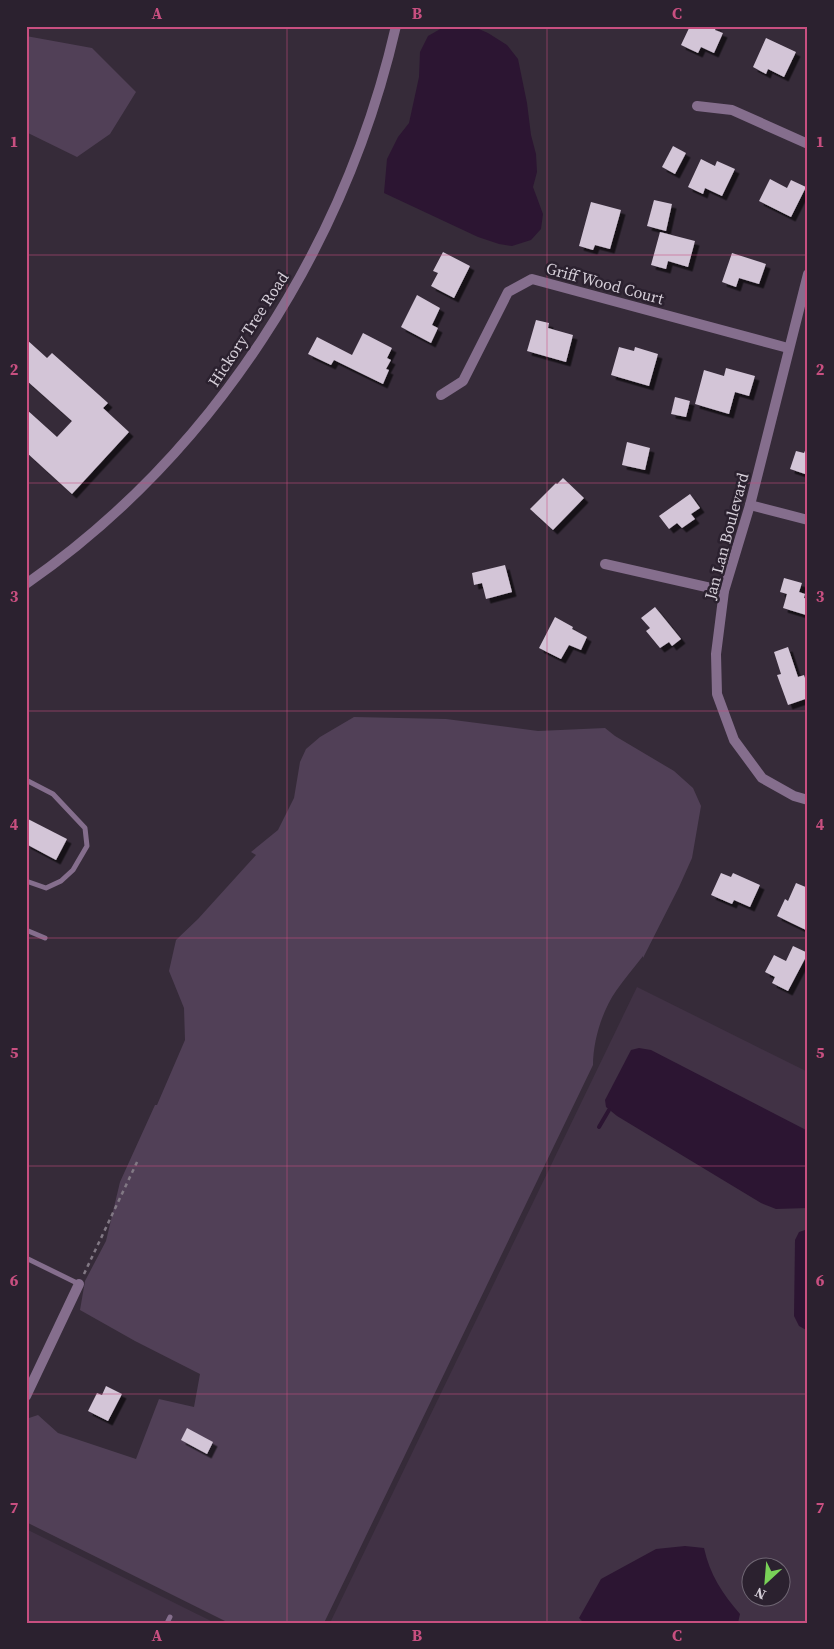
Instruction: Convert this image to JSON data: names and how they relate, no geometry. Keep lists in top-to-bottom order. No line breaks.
{"streets":{"street":["Griff Wood Court","Hickory Tree Road","Jan Lan Boulevard"]},"crossings":[["Griff Wood Court","Jan Lan Boulevard"]],"north":"bottom left","grid":{"columns":["A","B","C"],"rows":["1","2","3","4","5","6","7"]}}
